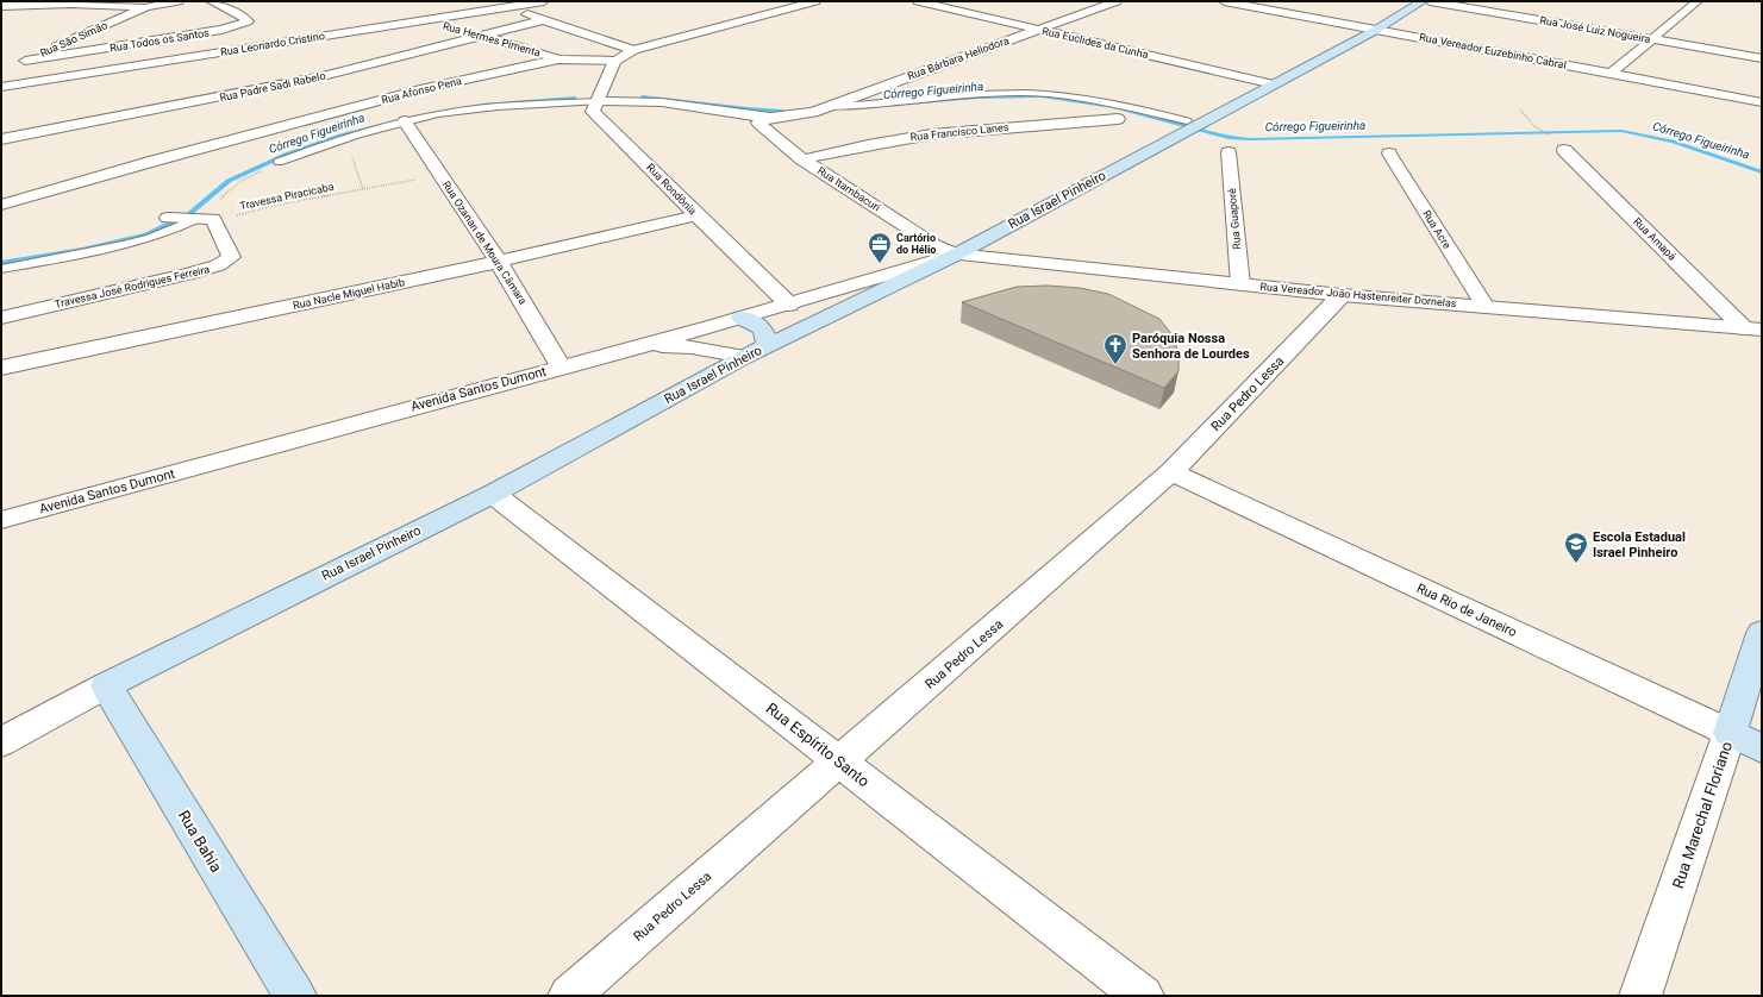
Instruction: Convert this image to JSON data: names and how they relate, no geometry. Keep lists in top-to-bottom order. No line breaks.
{"streets":{"main road":["Rua Israel Pinheiro","Rua Marechal Floriano","Rua Bahia"],"street":["Rua José Luiz Nogueira","Rua São Simão","Rua Hermes Pimenta","Rua Todos os Santos","Rua Euclides da Cunha","Rua Leonardo Cristino","Rua Vereador Euzebinho Cabral","Rua Bárbara Heliodora","Rua Padre Sadi Rabelo","Rua Afonso Pena","Rua Francisco Lanes","Rua Rondônia","Rua Itambacuri","Rua Guaporé","Rua Acre","Rua Amapá","Rua Ozanan de Moura Câmara","Travessa José Rodrigues Ferreira","Rua Nacle Miguel Habib","Rua Vereador João Hastenreiter Dornelas","Avenida Santos Dumont","Rua Pedro Lessa","Rua Rio de Janeiro","Rua Espírito Santo"],"path":["Travessa Piracicaba"]},"crossings":[["Rua São Simão","Rua Todos os Santos"],["Rua Hermes Pimenta","Rua Leonardo Cristino"],["Rua Hermes Pimenta","Rua Padre Sadi Rabelo"],["Rua Hermes Pimenta","Rua Afonso Pena"],["Rua Euclides da Cunha","Rua Bárbara Heliodora"],["Rua Euclides da Cunha","Rua Israel Pinheiro"],["Rua Vereador Euzebinho Cabral","Rua Israel Pinheiro"],["Rua Bárbara Heliodora","Rua Rondônia"],["Rua Bárbara Heliodora","Rua Itambacuri"],["Rua Francisco Lanes","Rua Itambacuri"],["Rua Rondônia","Rua Nacle Miguel Habib"],["Rua Rondônia","Avenida Santos Dumont"],["Rua Itambacuri","Rua Israel Pinheiro"],["Rua Itambacuri","Rua Vereador João Hastenreiter Dornelas"],["Rua Itambacuri","Avenida Santos Dumont"],["Travessa Piracicaba","Rua Ozanan de Moura Câmara"],["Travessa Piracicaba","Travessa José Rodrigues Ferreira"],["Rua Israel Pinheiro","Rua Vereador João Hastenreiter Dornelas"],["Rua Israel Pinheiro","Avenida Santos Dumont"],["Rua Israel Pinheiro","Rua Espírito Santo"],["Rua Israel Pinheiro","Rua Bahia"],["Rua Guaporé","Rua Vereador João Hastenreiter Dornelas"],["Rua Acre","Rua Vereador João Hastenreiter Dornelas"],["Rua Amapá","Rua Vereador João Hastenreiter Dornelas"],["Rua Ozanan de Moura Câmara","Rua Nacle Miguel Habib"],["Rua Ozanan de Moura Câmara","Avenida Santos Dumont"],["Rua Vereador João Hastenreiter Dornelas","Avenida Santos Dumont"],["Rua Vereador João Hastenreiter Dornelas","Rua Pedro Lessa"],["Rua Pedro Lessa","Rua Rio de Janeiro"],["Rua Pedro Lessa","Rua Espírito Santo"],["Rua Rio de Janeiro","Rua Marechal Floriano"]],"water":["Córrego Figueirinha"],"places":{"office":["Cartório do Hélio"],"church":["Paróquia Nossa Senhora de Lourdes"],"school or university":["Escola Estadual Israel Pinheiro"]}}
